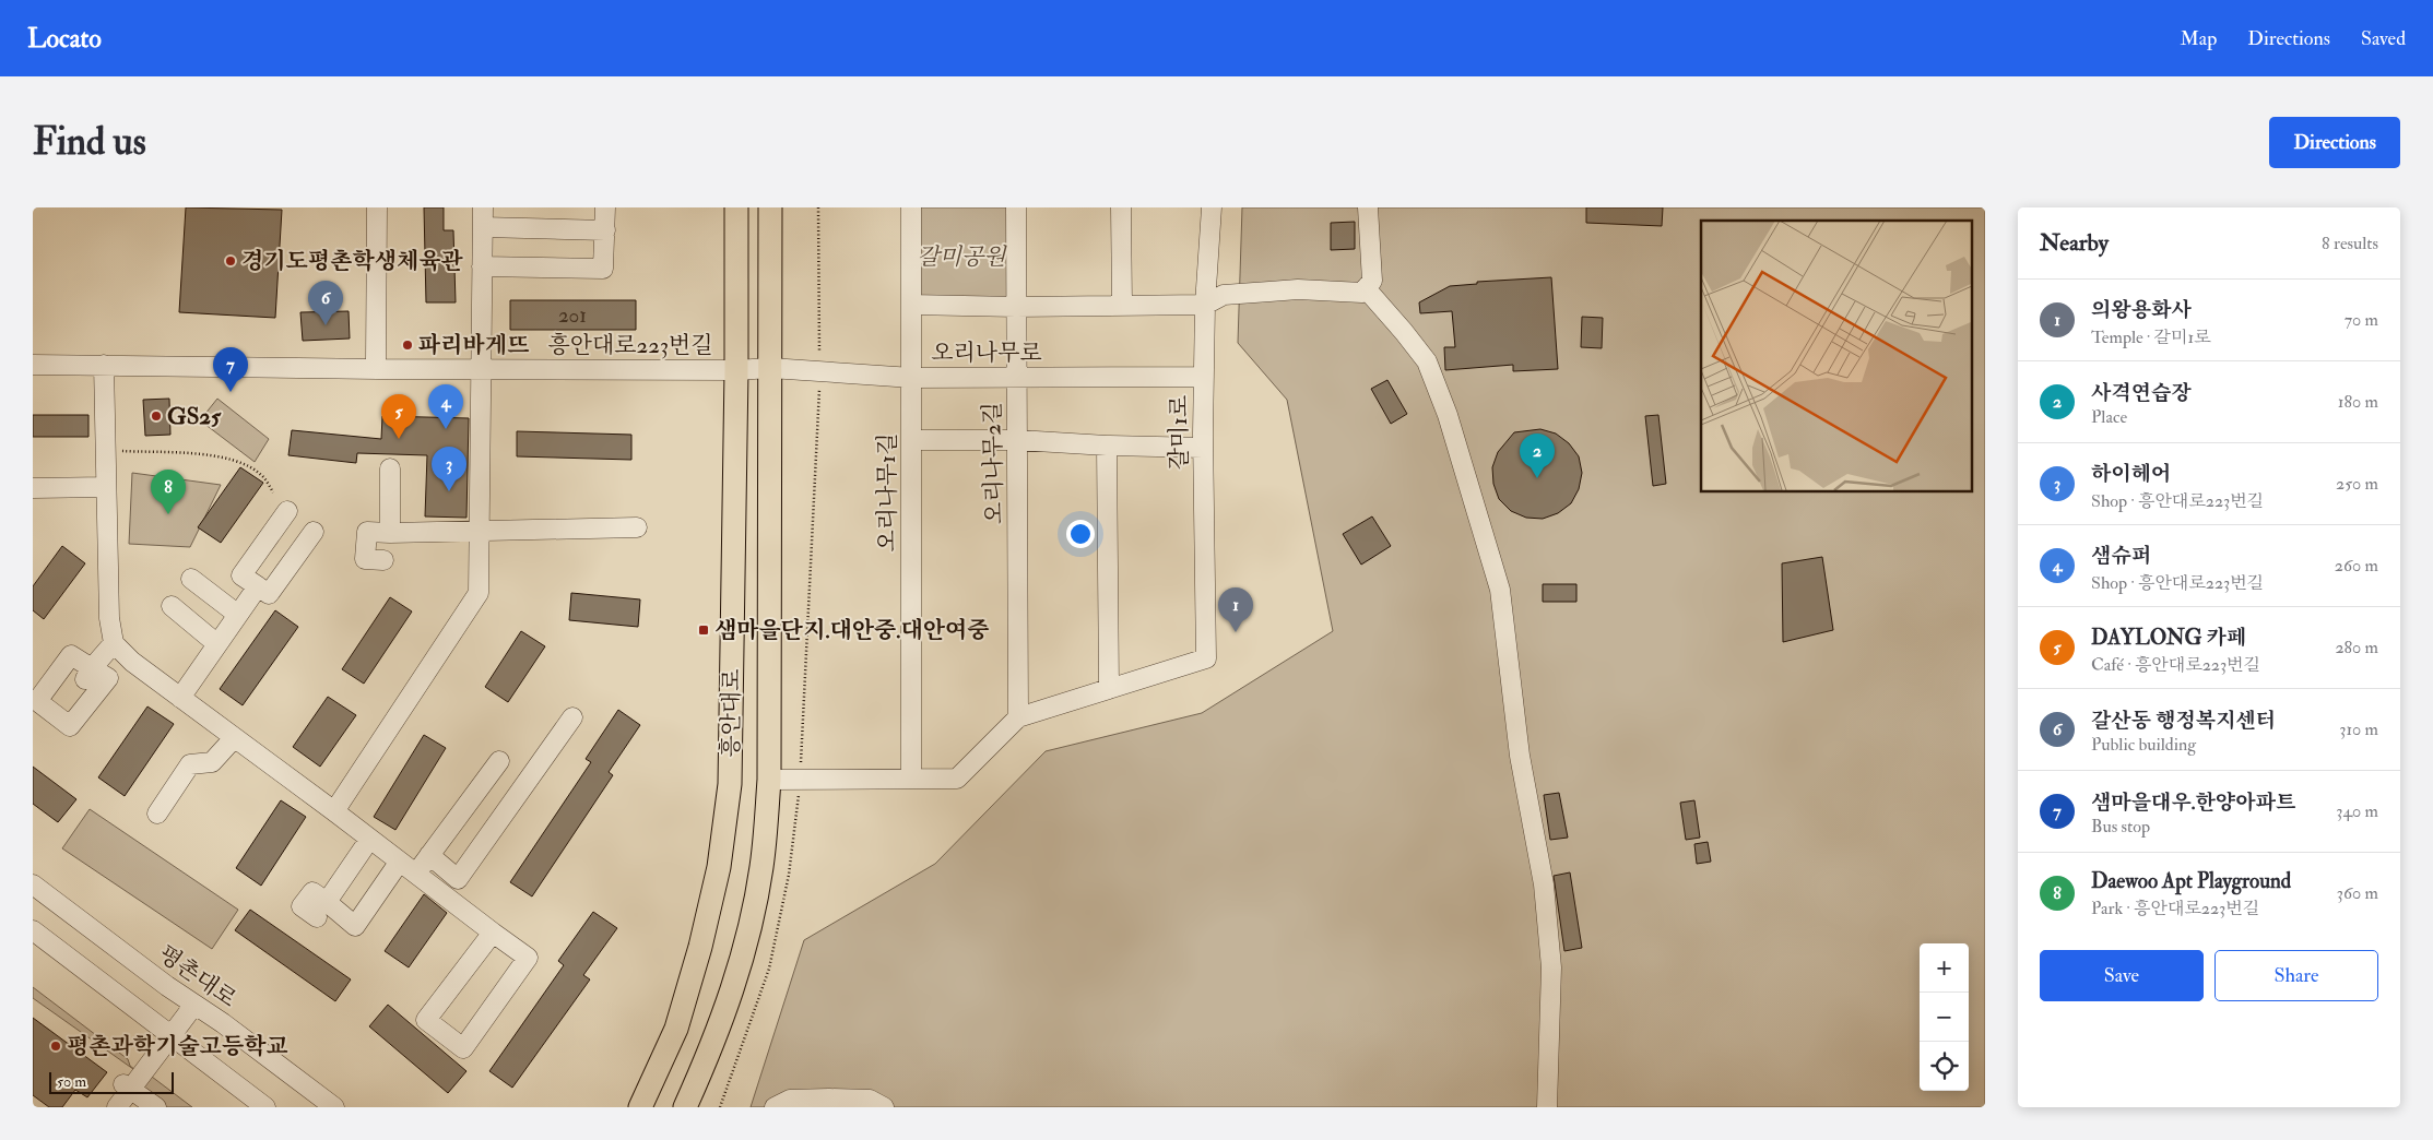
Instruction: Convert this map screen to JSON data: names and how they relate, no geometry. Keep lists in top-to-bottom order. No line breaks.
{"streets":{"main road":["흥안대로"],"street":["흥안대로223번길","오리나무로","갈미1로","오리나무2길","오리나무1길","평촌대로"]},"crossings":[["흥안대로223번길","오리나무로"],["흥안대로223번길","흥안대로"],["오리나무로","갈미1로"],["오리나무로","오리나무2길"],["오리나무로","오리나무1길"],["오리나무로","흥안대로"]],"parks":["갈미공원"],"places":{"other":["경기도평촌학생체육관","파리바게뜨","GS25","평촌과학기술고등학교"],"transit":["샘마을단지.대안중.대안여중"]},"house_numbers":["201"],"scale_bar":"50 m","page":{"header":"Locato","nav":["Map","Directions","Saved"],"buttons":["Directions",["Save","Share"]],"title":"Find us","heading":["Nearby","8 results"],"list":[{"mark":"1","name":"의왕용화사","note":"Temple · 갈미1로","value":"70 m"},{"mark":"2","name":"사격연습장","note":"Place","value":"180 m"},{"mark":"3","name":"하이헤어","note":"Shop · 흥안대로223번길","value":"250 m"},{"mark":"4","name":"샘슈퍼","note":"Shop · 흥안대로223번길","value":"260 m"},{"mark":"5","name":"DAYLONG 카페","note":"Café · 흥안대로223번길","value":"280 m"},{"mark":"6","name":"갈산동 행정복지센터","note":"Public building","value":"310 m"},{"mark":"7","name":"샘마을대우.한양아파트","note":"Bus stop","value":"340 m"},{"mark":"8","name":"Daewoo Apt Playground","note":"Park · 흥안대로223번길","value":"360 m"}],"pins":["6","7","4","5","2","3","8","1"],"map_buttons":["+","−"],"scale":"50 m"}}
